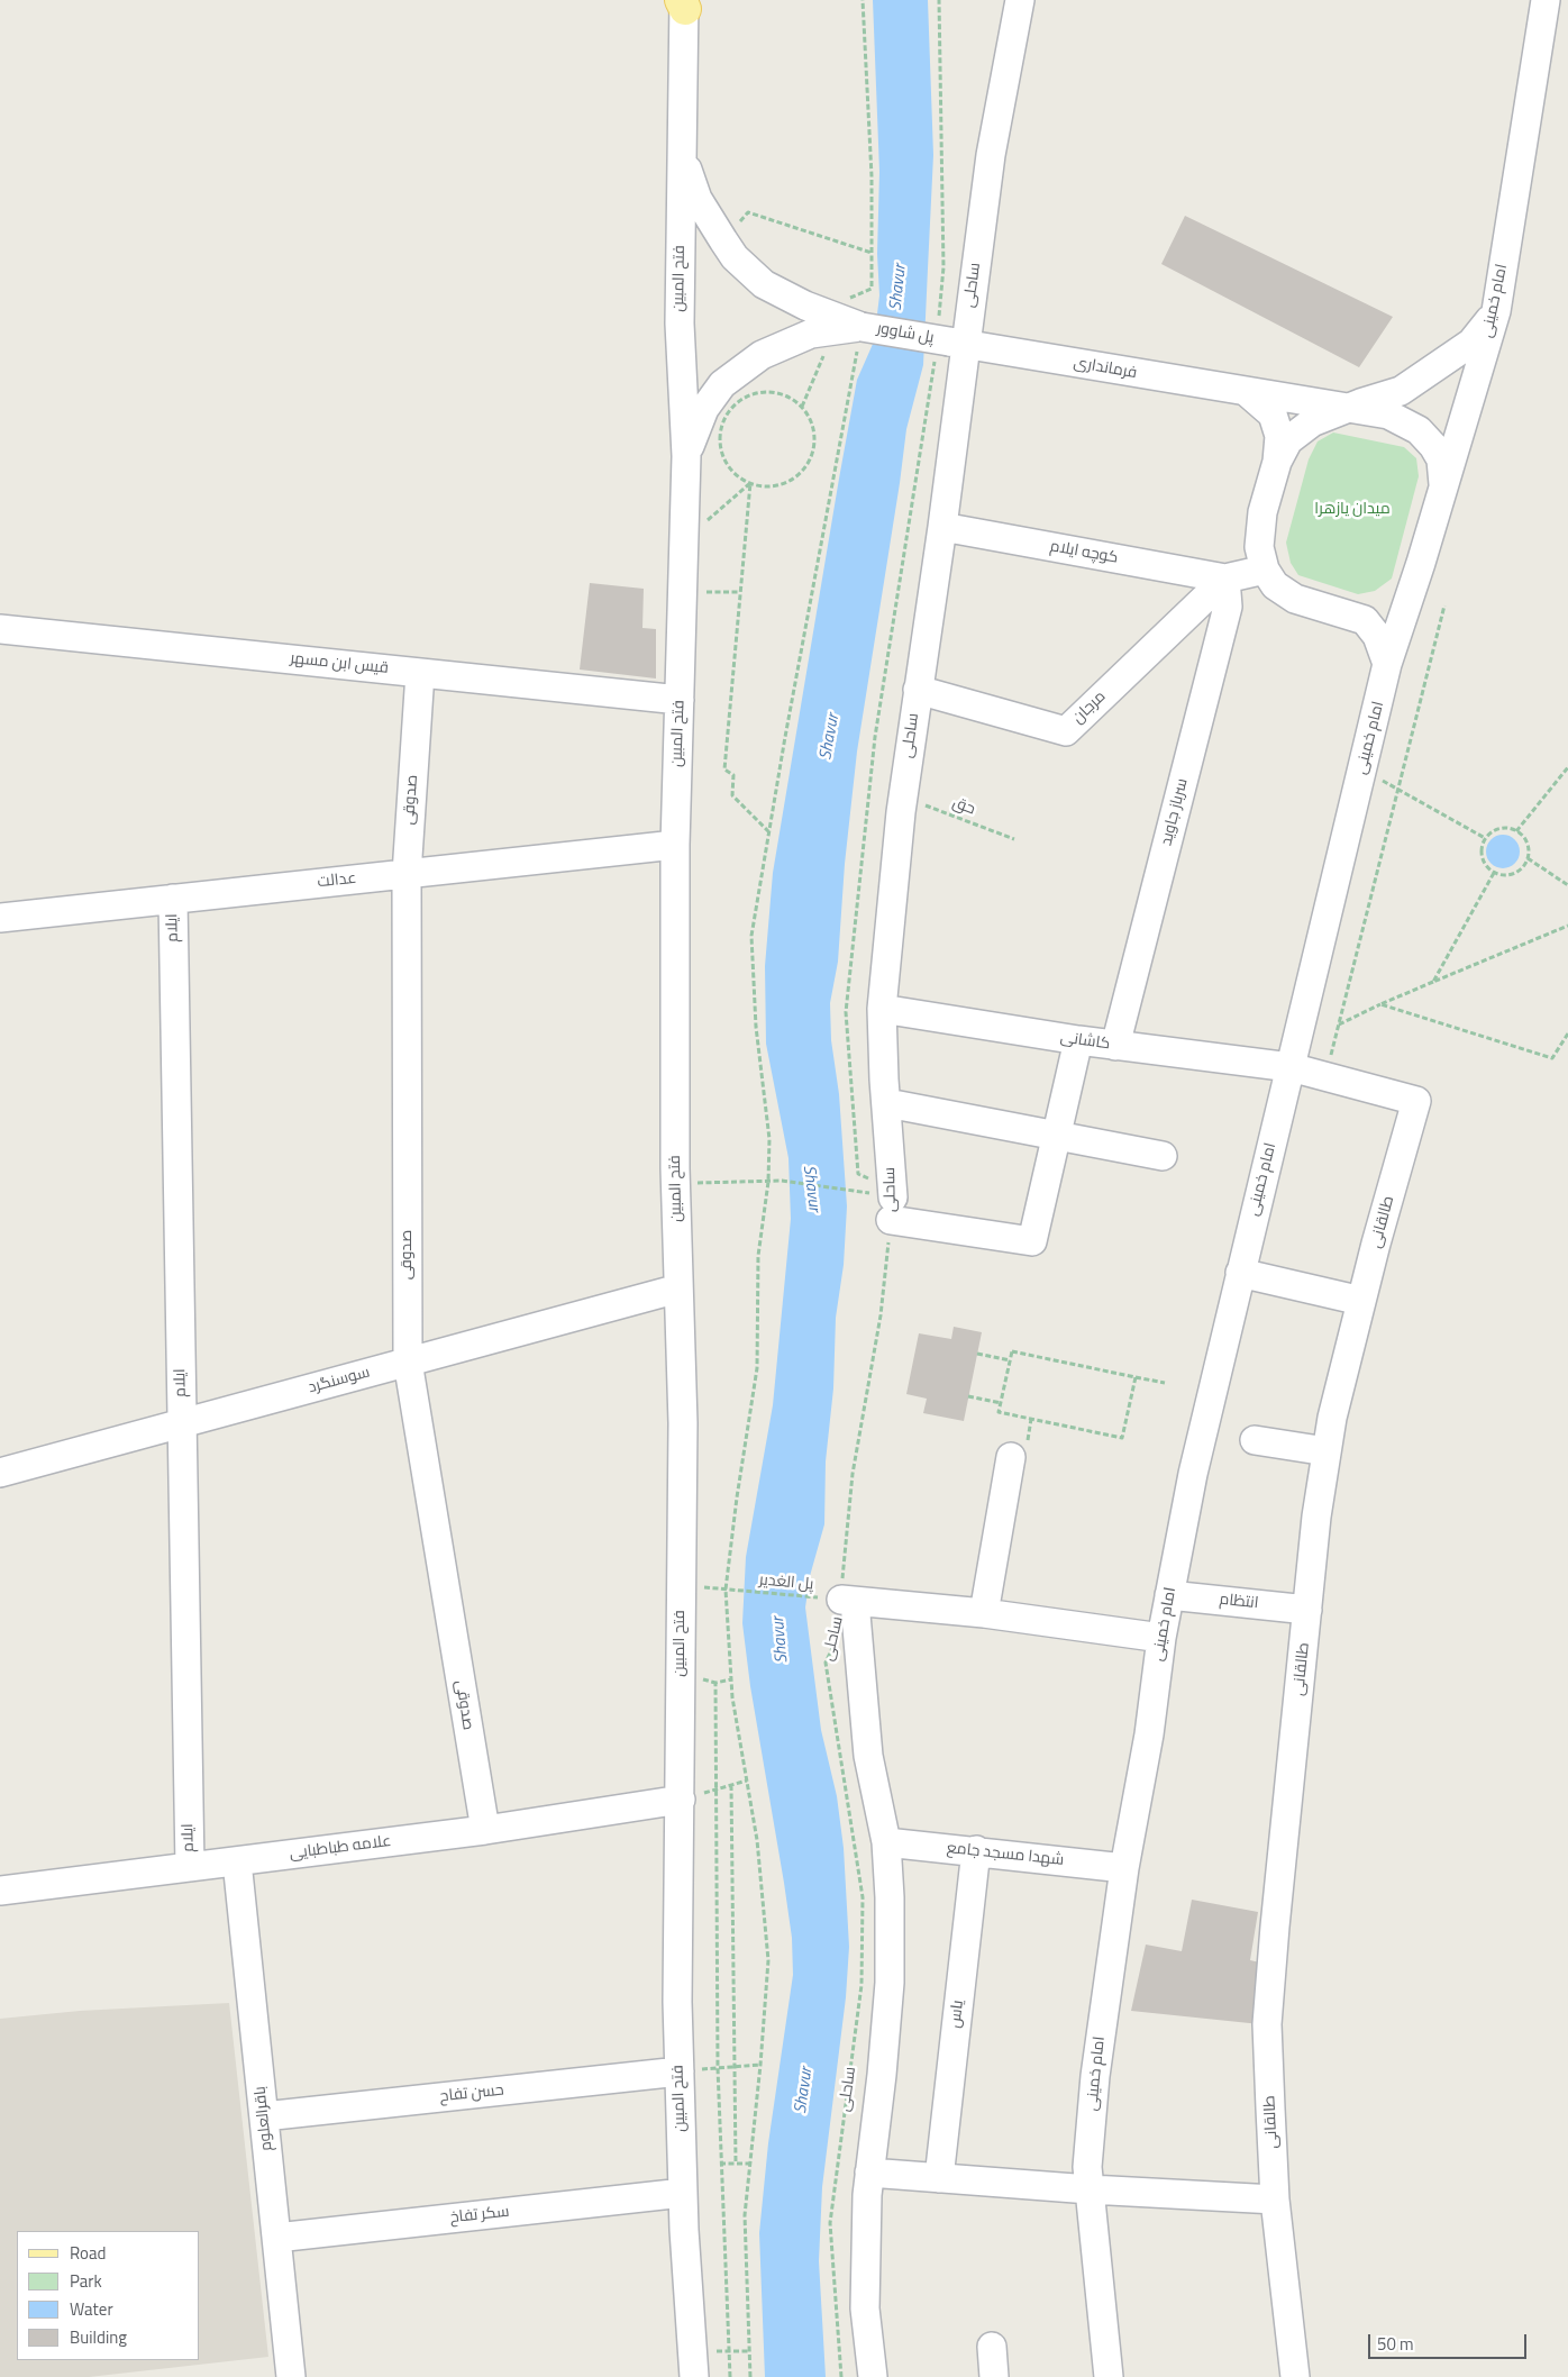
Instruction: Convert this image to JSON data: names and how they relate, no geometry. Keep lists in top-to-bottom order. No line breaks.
{"streets":{"street":["فتح المبین","ساحلی","امام خمینی","پل شاوور","فرمانداری","کوچه ایلام","قیس ابن مسهر","مرجان","صدوقی","سرباز جاوید","عدالت","ایلام","کاشانی","طالقانی","سوسنگرد","انتظام","علامه طباطبایی","شهدا مسجد جامع","یاس","حسن تفاح","باقرالعلوم","سکر تفاخ"],"path":["حق","پل الغدیر"]},"crossings":[["فتح المبین","قیس ابن مسهر"],["فتح المبین","عدالت"],["فتح المبین","سوسنگرد"],["فتح المبین","پل الغدیر"],["فتح المبین","علامه طباطبایی"],["فتح المبین","حسن تفاح"],["فتح المبین","سکر تفاخ"],["ساحلی","پل شاوور"],["ساحلی","فرمانداری"],["ساحلی","کوچه ایلام"],["ساحلی","مرجان"],["ساحلی","حق"],["ساحلی","کاشانی"],["ساحلی","پل الغدیر"],["ساحلی","شهدا مسجد جامع"],["امام خمینی","فرمانداری"],["امام خمینی","کاشانی"],["امام خمینی","طالقانی"],["امام خمینی","انتظام"],["امام خمینی","شهدا مسجد جامع"],["پل شاوور","فرمانداری"],["کوچه ایلام","مرجان"],["کوچه ایلام","سرباز جاوید"],["قیس ابن مسهر","صدوقی"],["مرجان","سرباز جاوید"],["صدوقی","عدالت"],["صدوقی","سوسنگرد"],["صدوقی","علامه طباطبایی"],["سرباز جاوید","کاشانی"],["عدالت","ایلام"],["ایلام","سوسنگرد"],["ایلام","علامه طباطبایی"],["کاشانی","طالقانی"],["طالقانی","انتظام"],["علامه طباطبایی","باقرالعلوم"],["شهدا مسجد جامع","یاس"],["حسن تفاح","باقرالعلوم"],["باقرالعلوم","سکر تفاخ"]],"water":["Shavur"],"parks":["میدان یازهرا"],"legend":["Road","Park","Water","Building"],"scale_bar":"50 m"}
